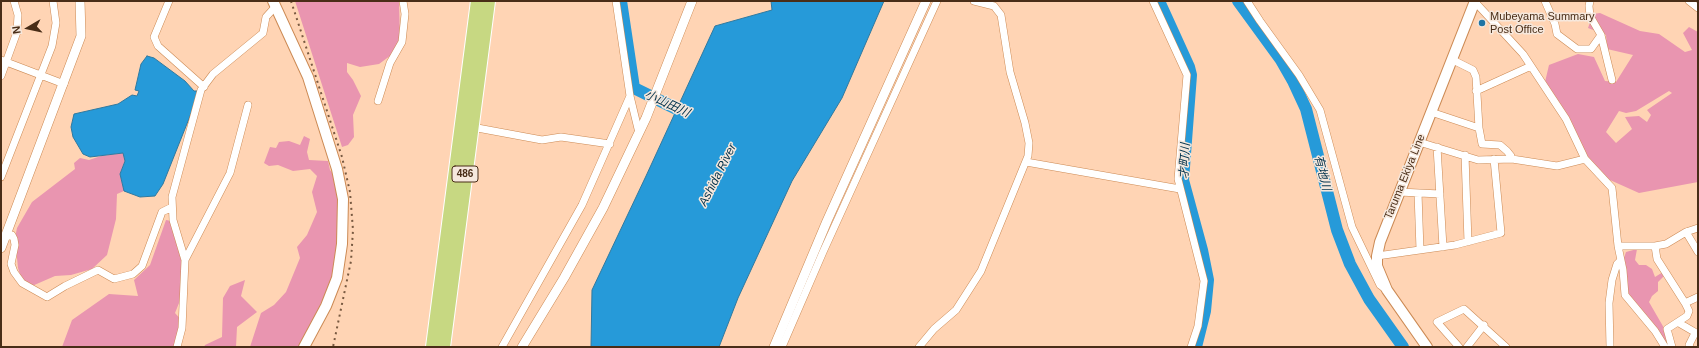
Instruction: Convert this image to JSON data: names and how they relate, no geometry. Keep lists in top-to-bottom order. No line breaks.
{"streets":{"highway":["486"],"main road":["Taruma Ekiya Line"]},"water":["小山田川","才町川","有地川","Ashida River"],"places":["Mubeyama Summary Post Office"],"north":"left"}
